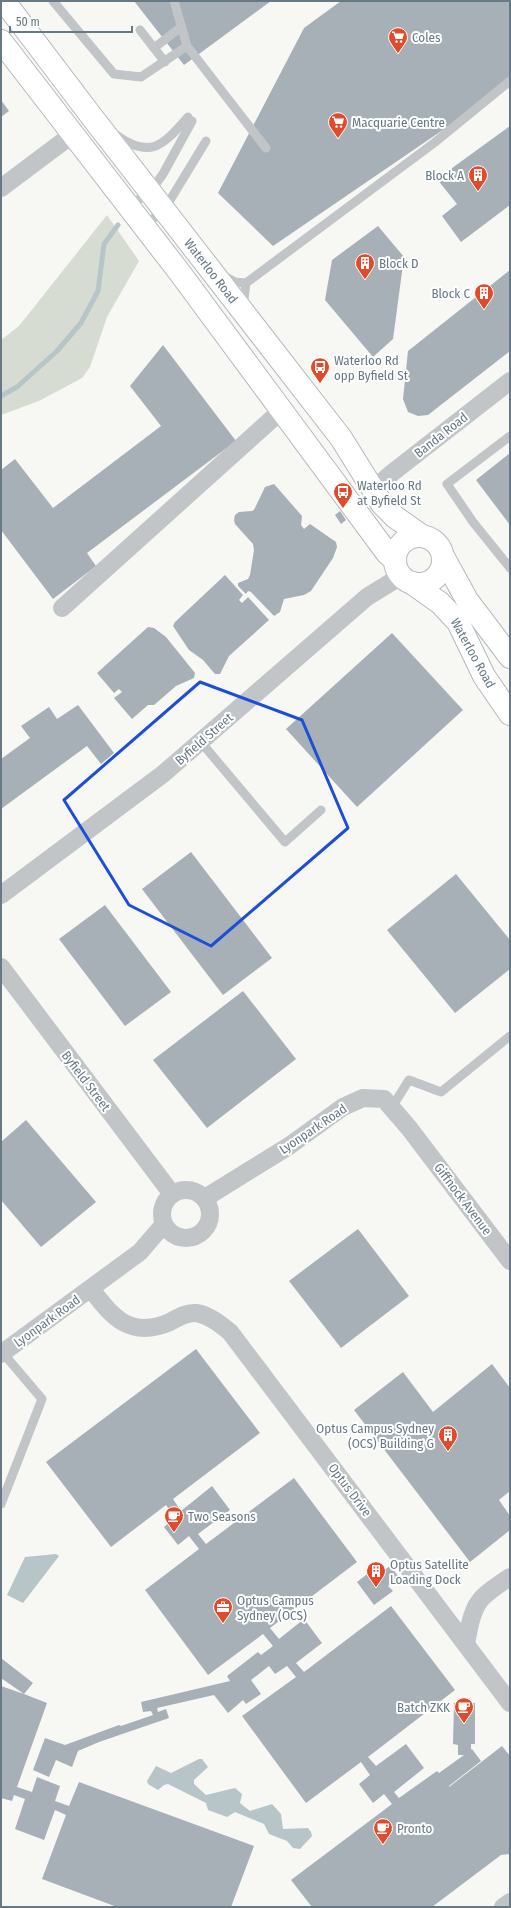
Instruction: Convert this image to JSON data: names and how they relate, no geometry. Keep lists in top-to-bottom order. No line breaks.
{"streets":{"street":["Waterloo Road","Banda Road","Byfield Street","Lyonpark Road","Giffnock Avenue","Optus Drive"]},"crossings":[["Waterloo Road","Banda Road"],["Waterloo Road","Byfield Street"],["Byfield Street","Lyonpark Road"],["Lyonpark Road","Giffnock Avenue"],["Lyonpark Road","Optus Drive"]],"places":{"supermarket":["Coles","Macquarie Centre"],"building":["Block A","Block D","Block C","Optus Campus Sydney (OCS) Building G","Optus Satellite Loading Dock"],"bus stop":["Waterloo Rd opp Byfield St","Waterloo Rd at Byfield St"],"cafe":["Two Seasons","Batch ZKK","Pronto"],"office":["Optus Campus Sydney (OCS)"]},"scale_bar":"50 m"}
